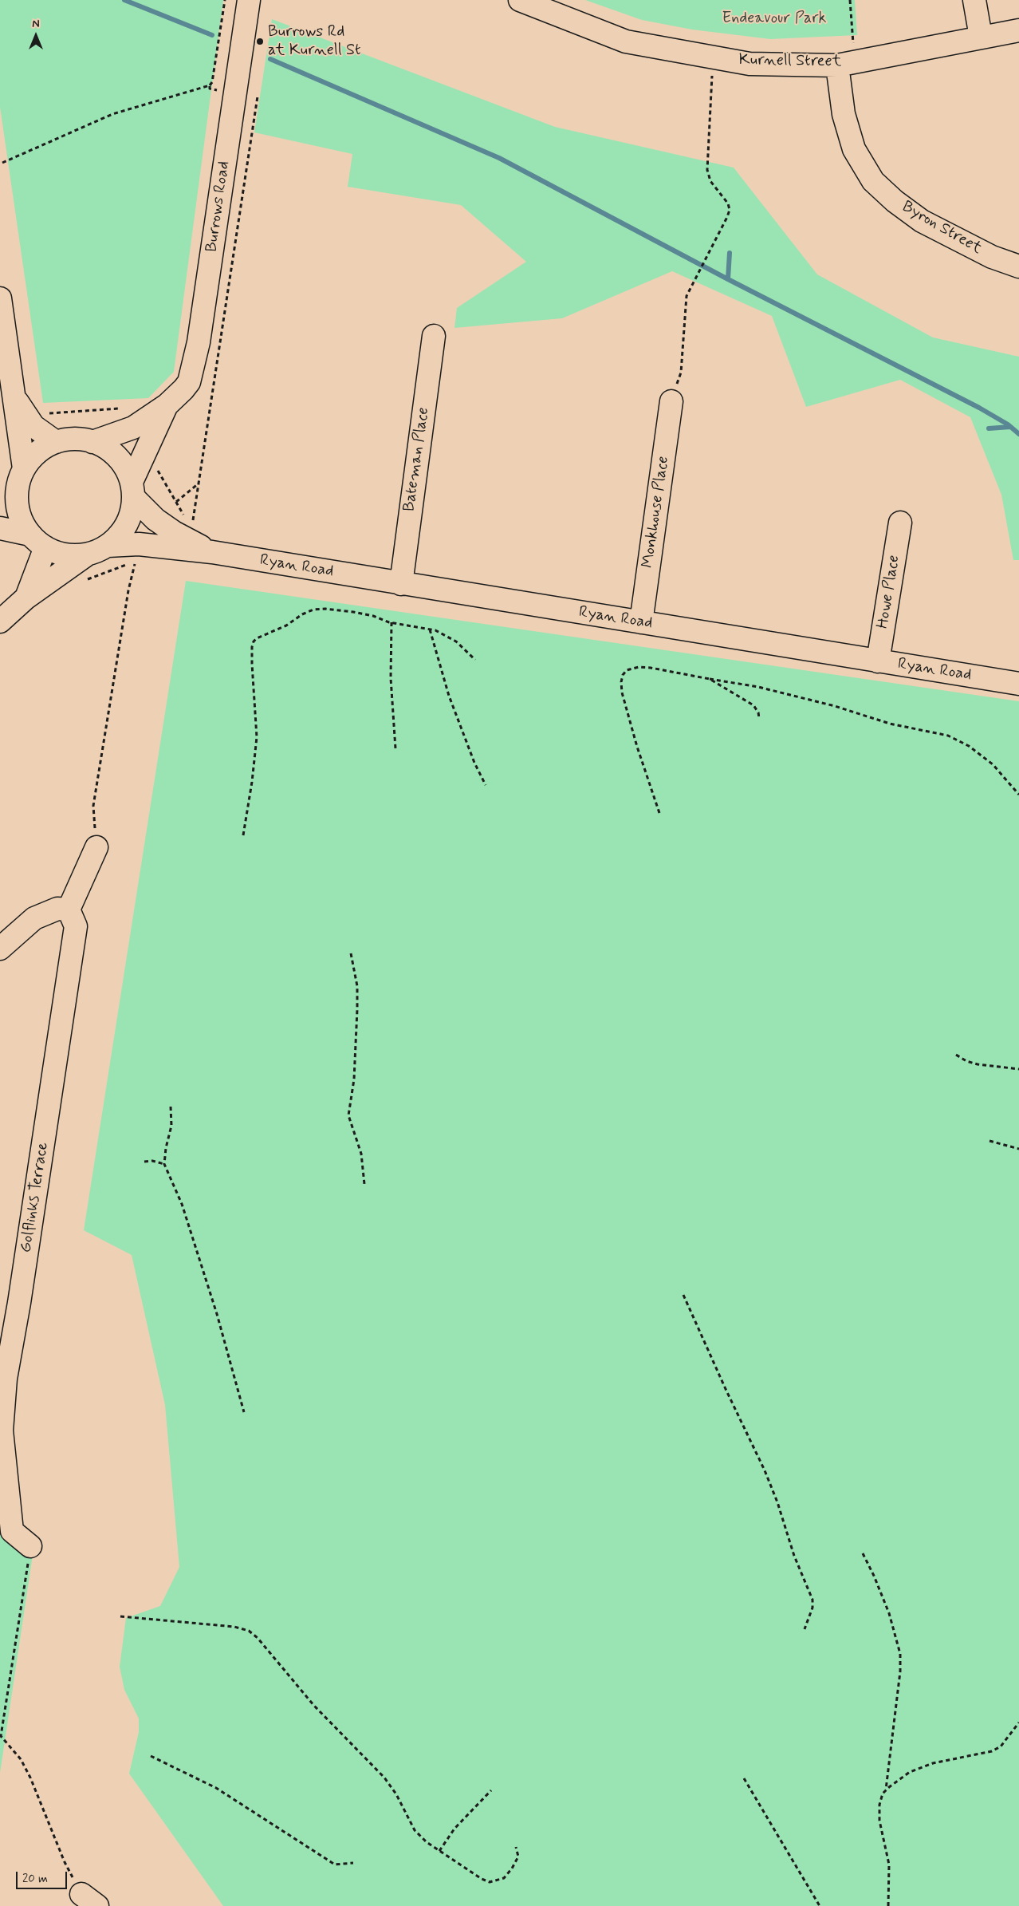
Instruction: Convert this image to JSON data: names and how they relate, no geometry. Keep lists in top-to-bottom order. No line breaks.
{"streets":{"street":["Kurnell Street","Burrows Road","Byron Street","Bateman Place","Monkhouse Place","Ryan Road","Howe Place","Golflinks Terrace"]},"crossings":[["Kurnell Street","Byron Street"],["Burrows Road","Ryan Road"],["Bateman Place","Ryan Road"],["Monkhouse Place","Ryan Road"],["Ryan Road","Howe Place"]],"parks":["Endeavour Park"],"places":["Burrows Rd at Kurnell St"],"scale_bar":"20 m","north":"top"}
